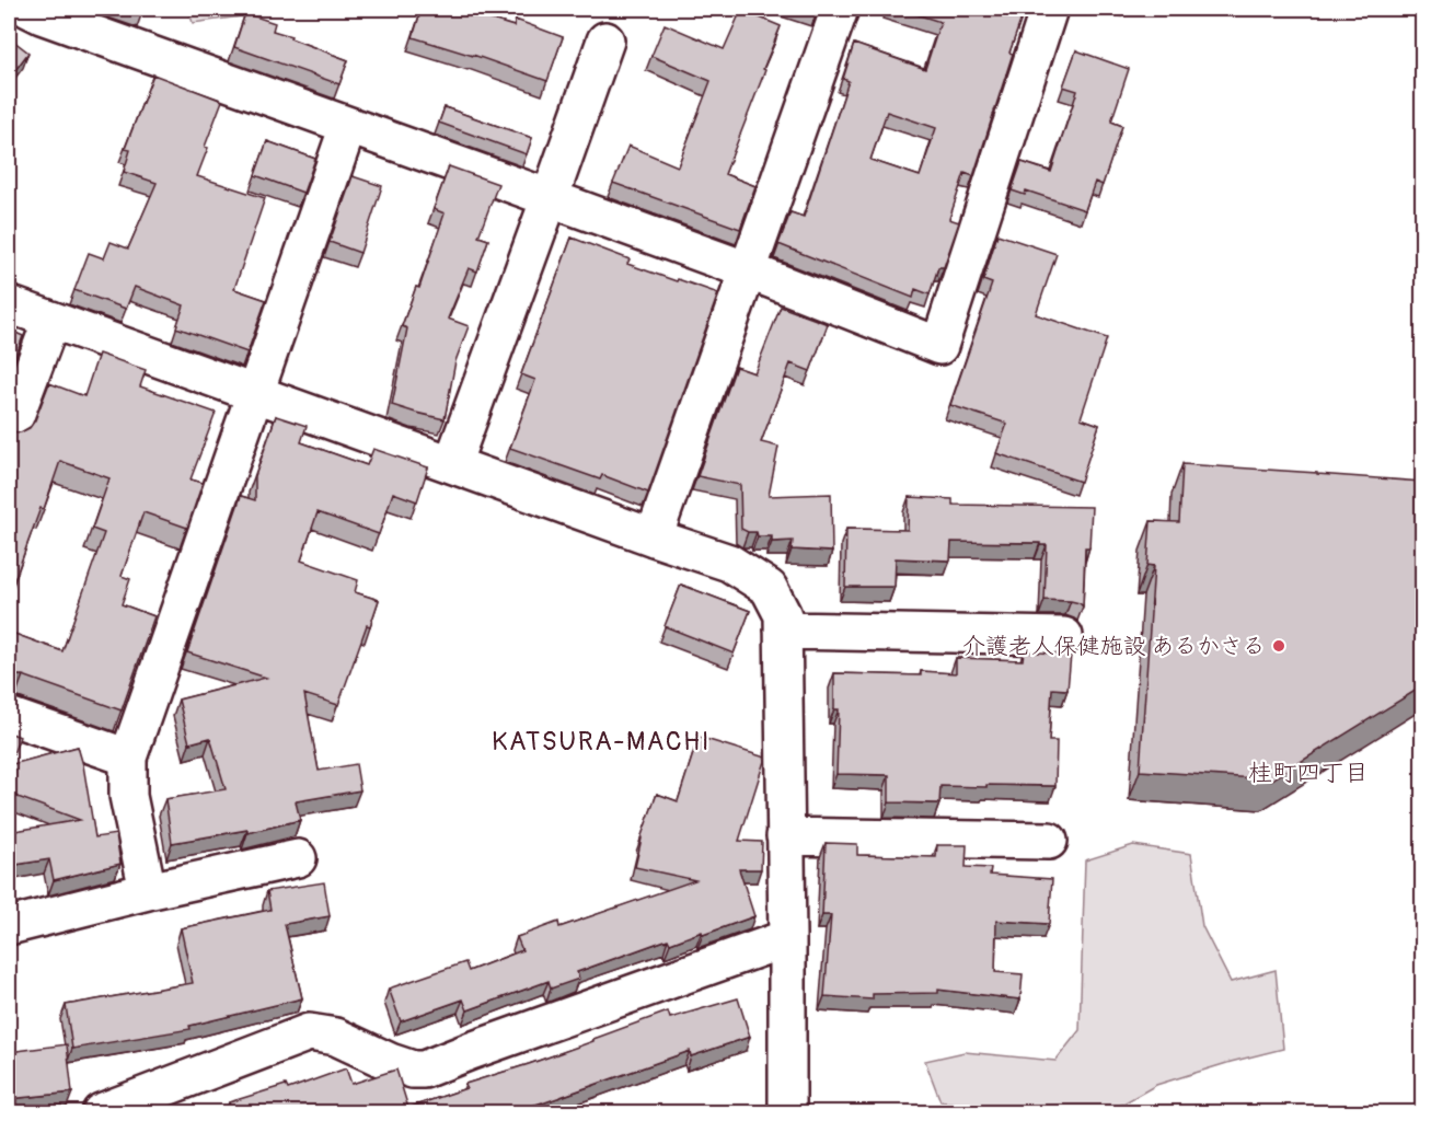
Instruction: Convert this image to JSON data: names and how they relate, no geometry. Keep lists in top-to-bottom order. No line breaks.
{"districts":["KATSURA-MACHI","桂町四丁目"],"places":["介護老人保健施設 あるかさる"]}
